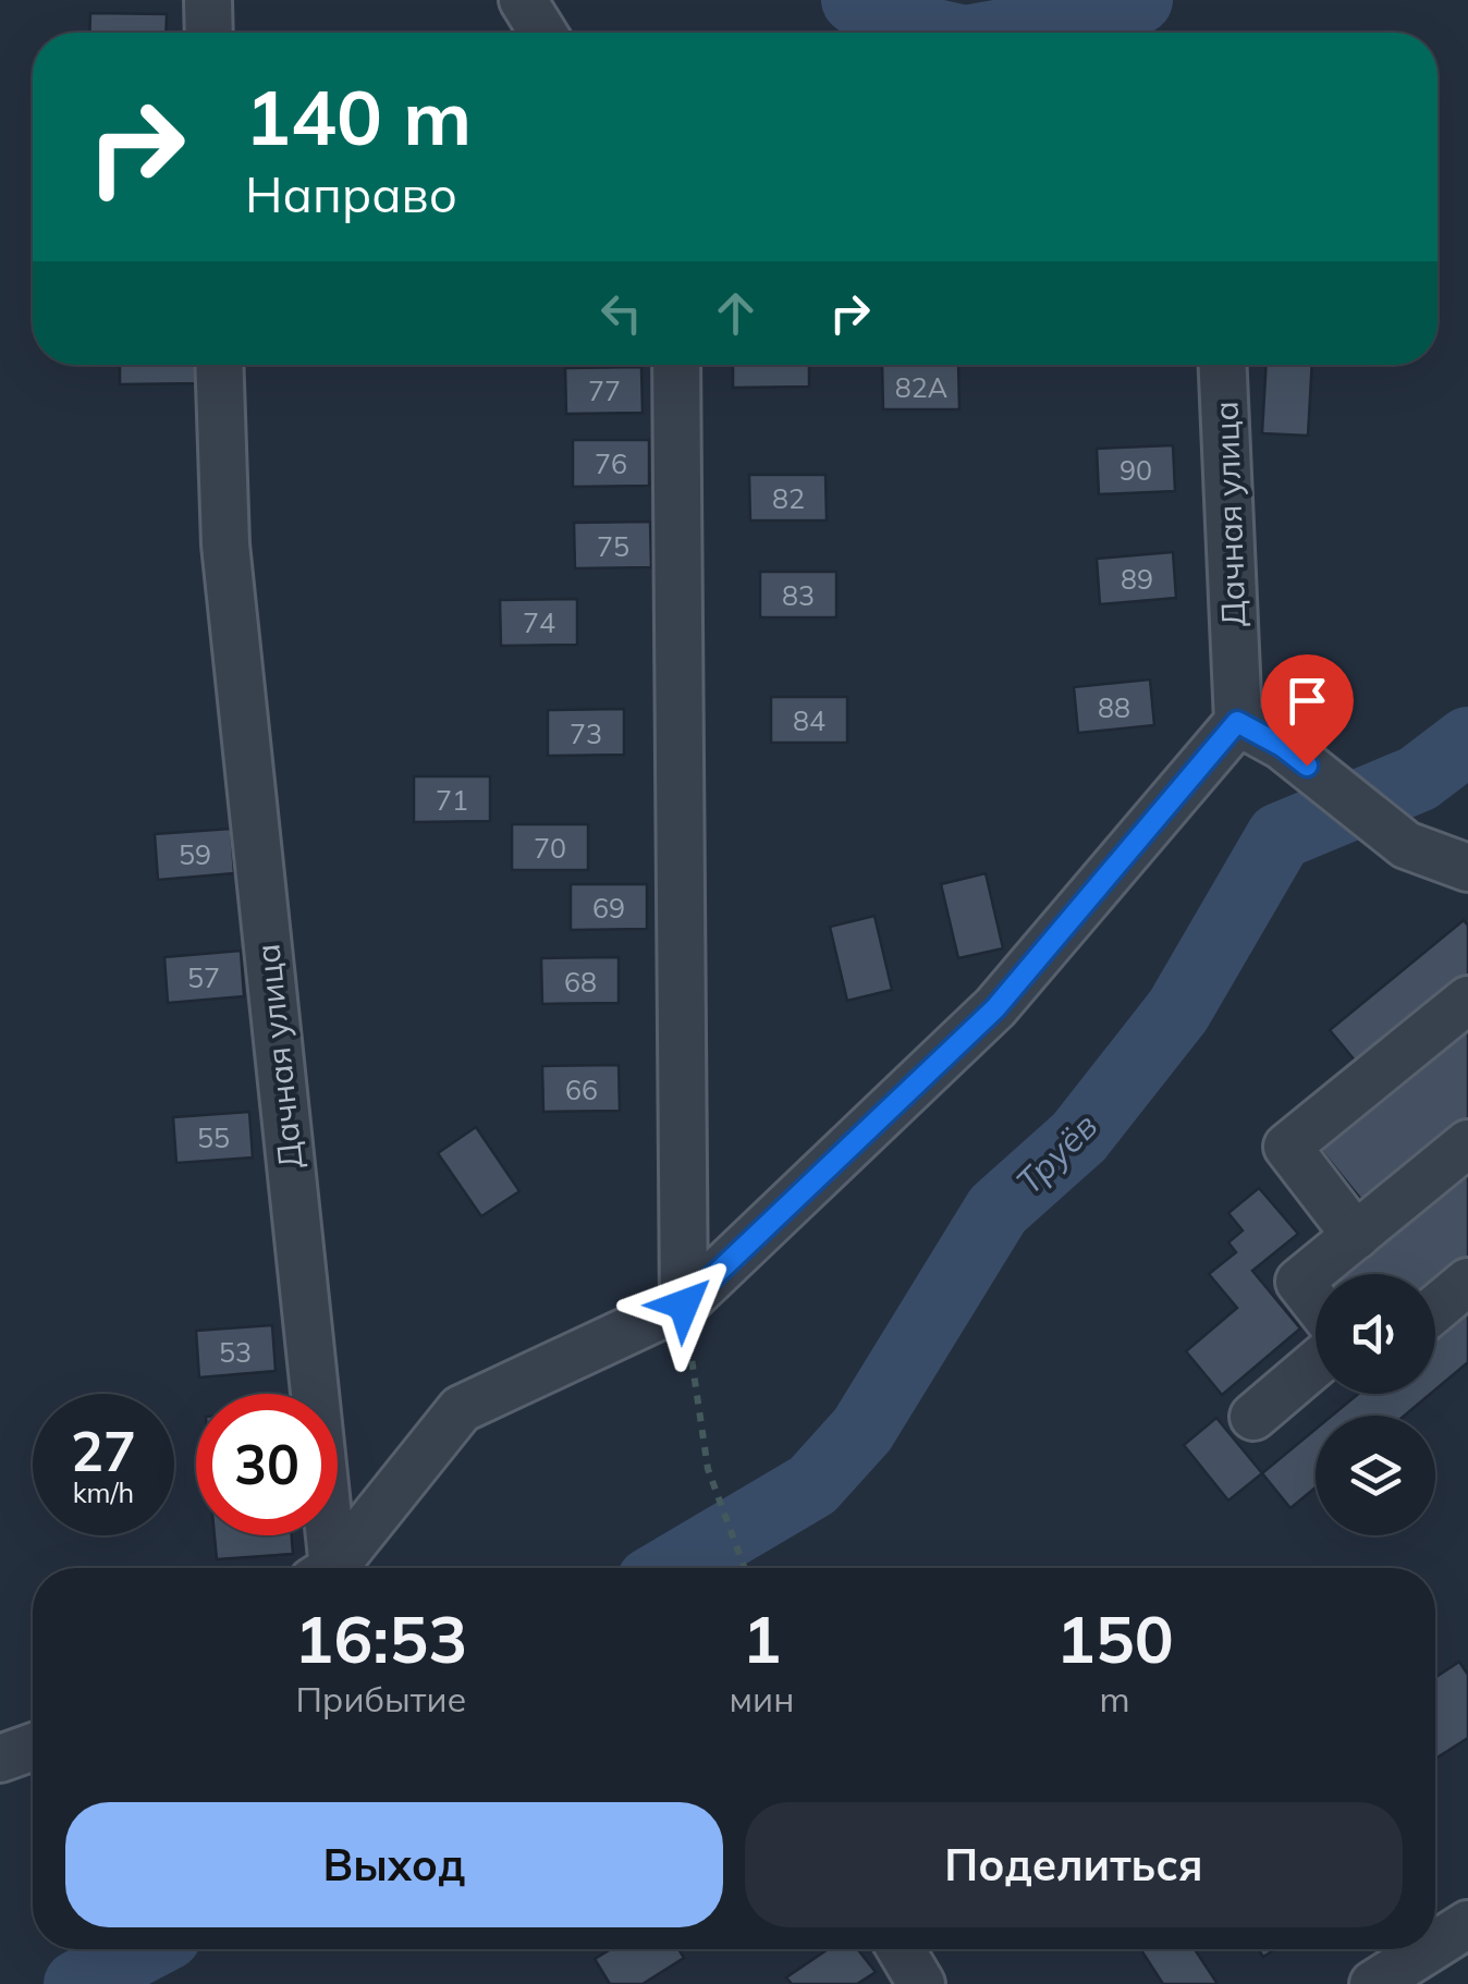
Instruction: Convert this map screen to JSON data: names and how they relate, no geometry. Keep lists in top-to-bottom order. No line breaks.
{"streets":{"street":["Дачная улица"]},"water":["Труёв"],"house_numbers":["82А","77","76","90","82","75","89","83","74","88","84","73","71","70","59","69","57","68","66","55","53"],"page":{"turn":["140 m","Направо"],"speed":"27 km/h","limit":"30","eta":["16:53","Прибытие","1","мин","150","m"],"buttons":["Выход","Поделиться"]}}
